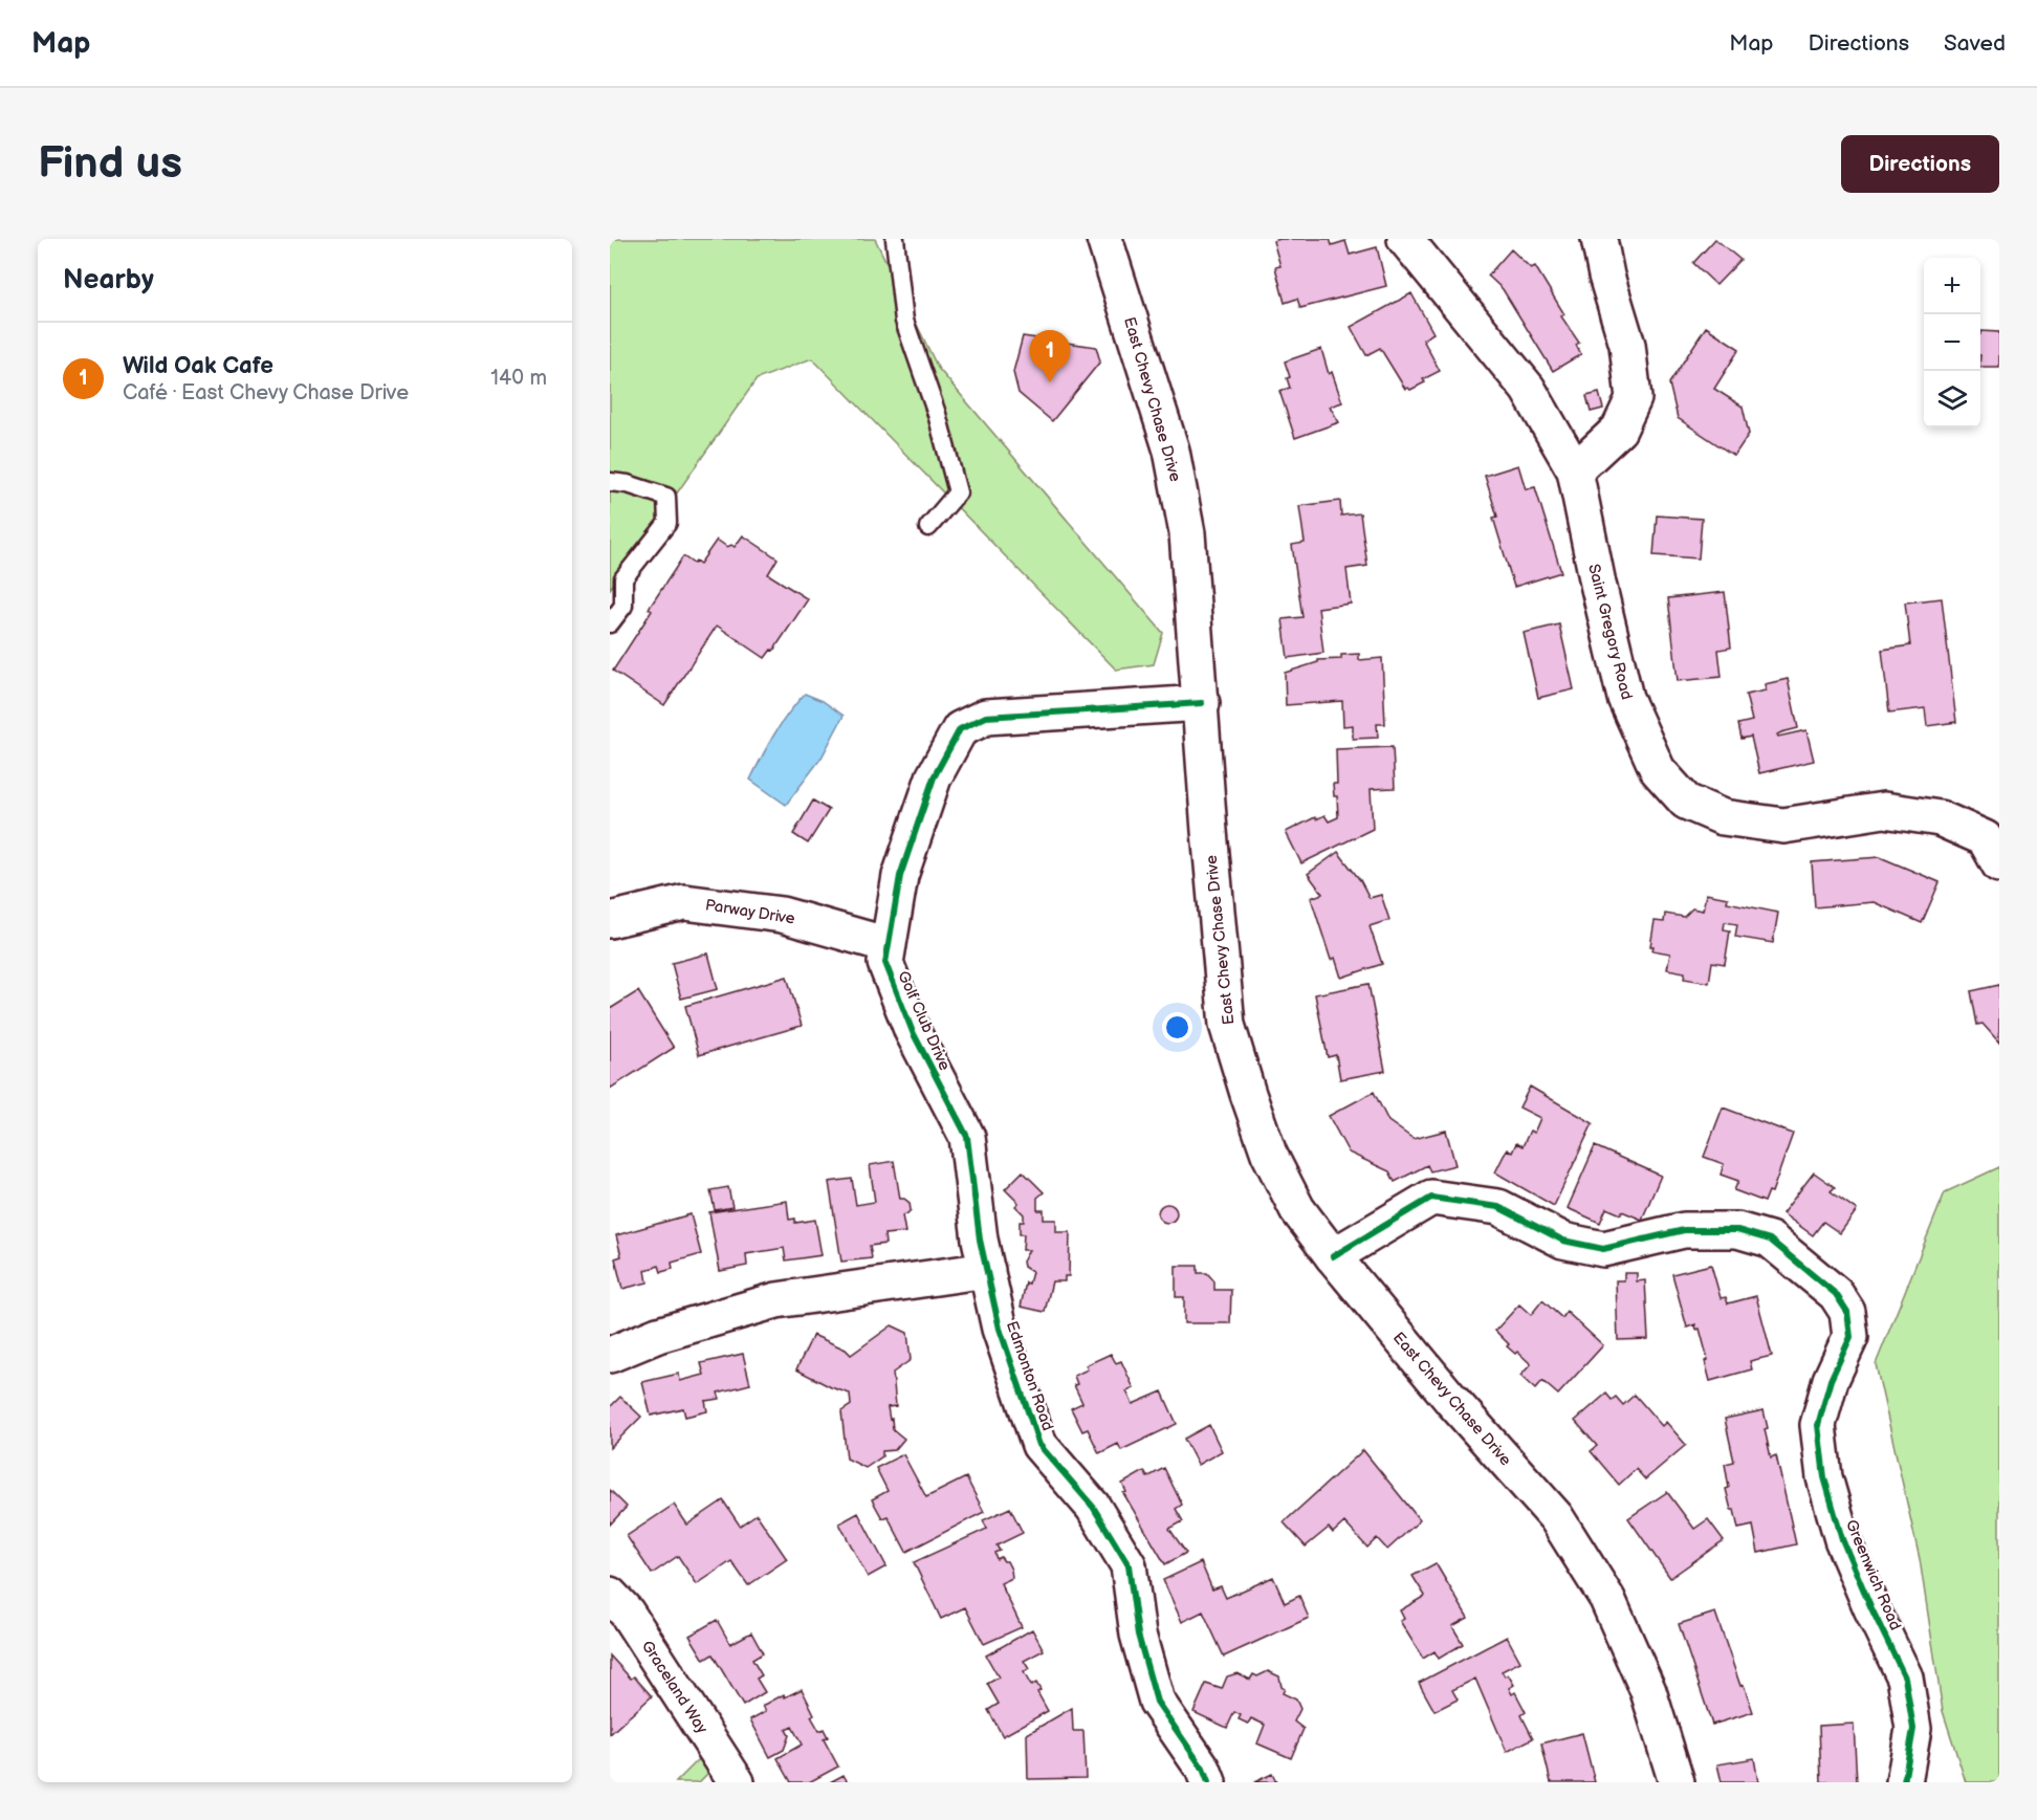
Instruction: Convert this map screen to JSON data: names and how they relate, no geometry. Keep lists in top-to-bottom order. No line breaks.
{"streets":{"street":["East Chevy Chase Drive","Saint Gregory Road","Parway Drive","Golf Club Drive","Edmonton Road","Greenwich Road","Graceland Way"]},"crossings":[["East Chevy Chase Drive","Golf Club Drive"],["East Chevy Chase Drive","Greenwich Road"],["Parway Drive","Golf Club Drive"],["Golf Club Drive","Edmonton Road"]],"page":{"header":"Map","nav":["Map","Directions","Saved"],"buttons":"Directions","title":"Find us","heading":"Nearby","map_buttons":["+","−"],"list":[{"mark":"1","name":"Wild Oak Cafe","note":"Café · East Chevy Chase Drive","value":"140 m"}],"pins":"1"}}
